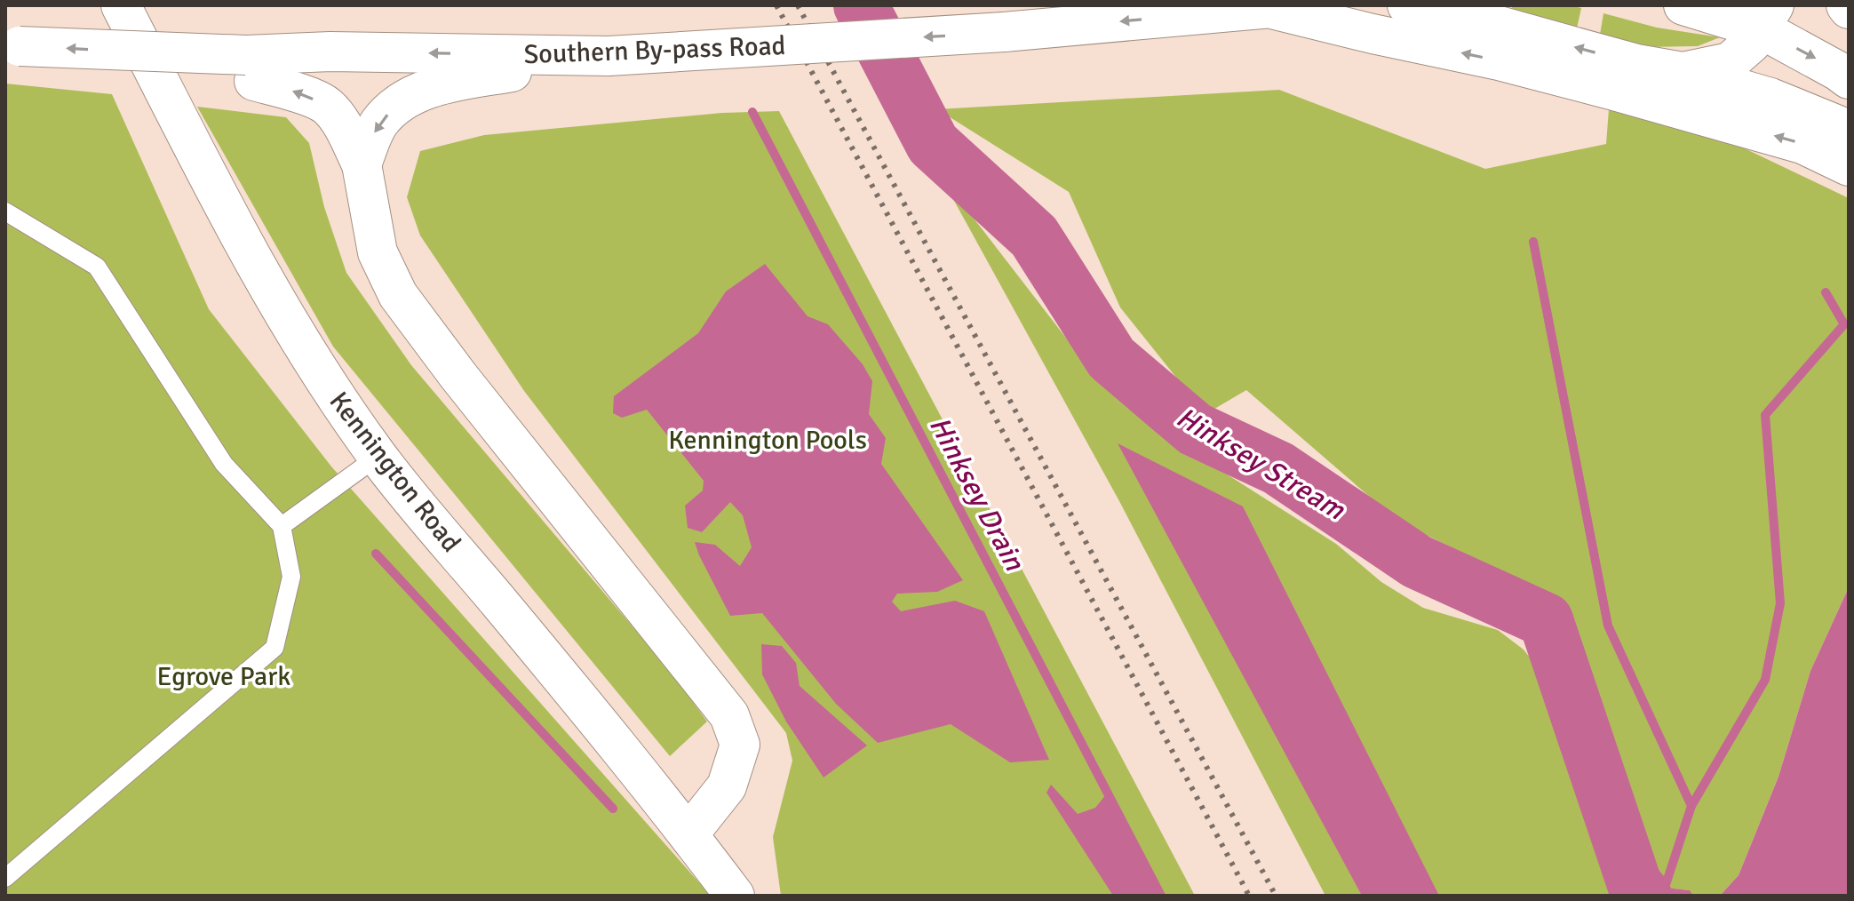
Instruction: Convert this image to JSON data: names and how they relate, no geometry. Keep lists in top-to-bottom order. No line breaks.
{"streets":{"main road":["Southern By-pass Road","Kennington Road"]},"one_way":["Southern By-pass Road"],"water":["Hinksey Stream","Hinksey Drain"],"parks":["Kennington Pools","Egrove Park"]}
